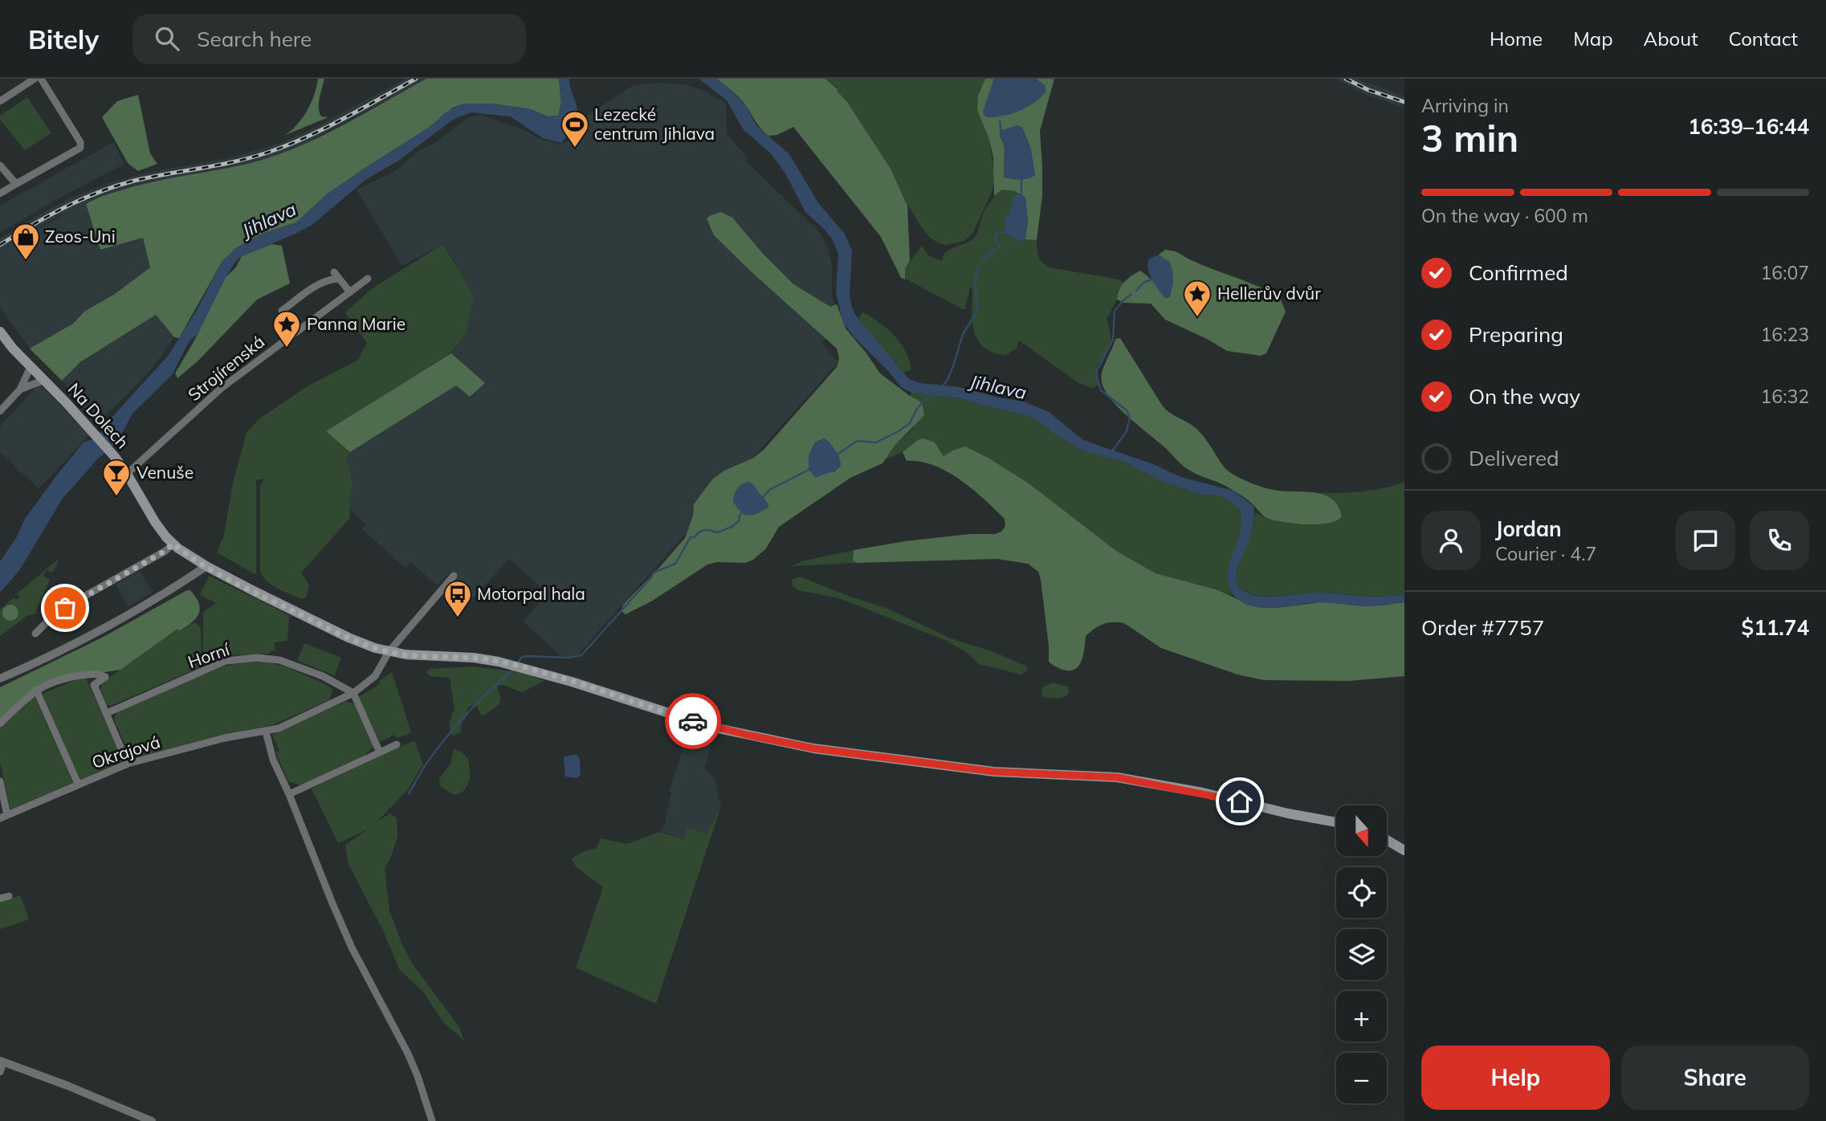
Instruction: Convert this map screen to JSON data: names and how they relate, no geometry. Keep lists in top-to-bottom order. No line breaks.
{"streets":{"main road":["Na Dolech"],"street":["Strojírenská","Horní","Okrajová"]},"crossings":[["Strojírenská","Na Dolech"],["Na Dolech","Okrajová"],["Horní","Okrajová"]],"water":["Jihlava"],"places":{"sports":["Lezecké centrum Jihlava"],"shop":["Zeos-Uni"],"place":["Hellerův dvůr","Panna Marie"],"bar":["Venuše"],"bus stop":["Motorpal hala"]},"north":"bottom","page":{"header":"Bitely","search":"Search here","nav":["Home","Map","About","Contact"],"heading":["3 min","Arriving in","16:39–16:44"],"panel":["Jordan","Courier · 4.7","Order #7757","$11.74"],"bar":"On the way · 600 m","list":[["Confirmed","16:07"],["Preparing","16:23"],["On the way","16:32"],"Delivered"],"map_buttons":["+","−"],"buttons":["Help","Share"]}}
